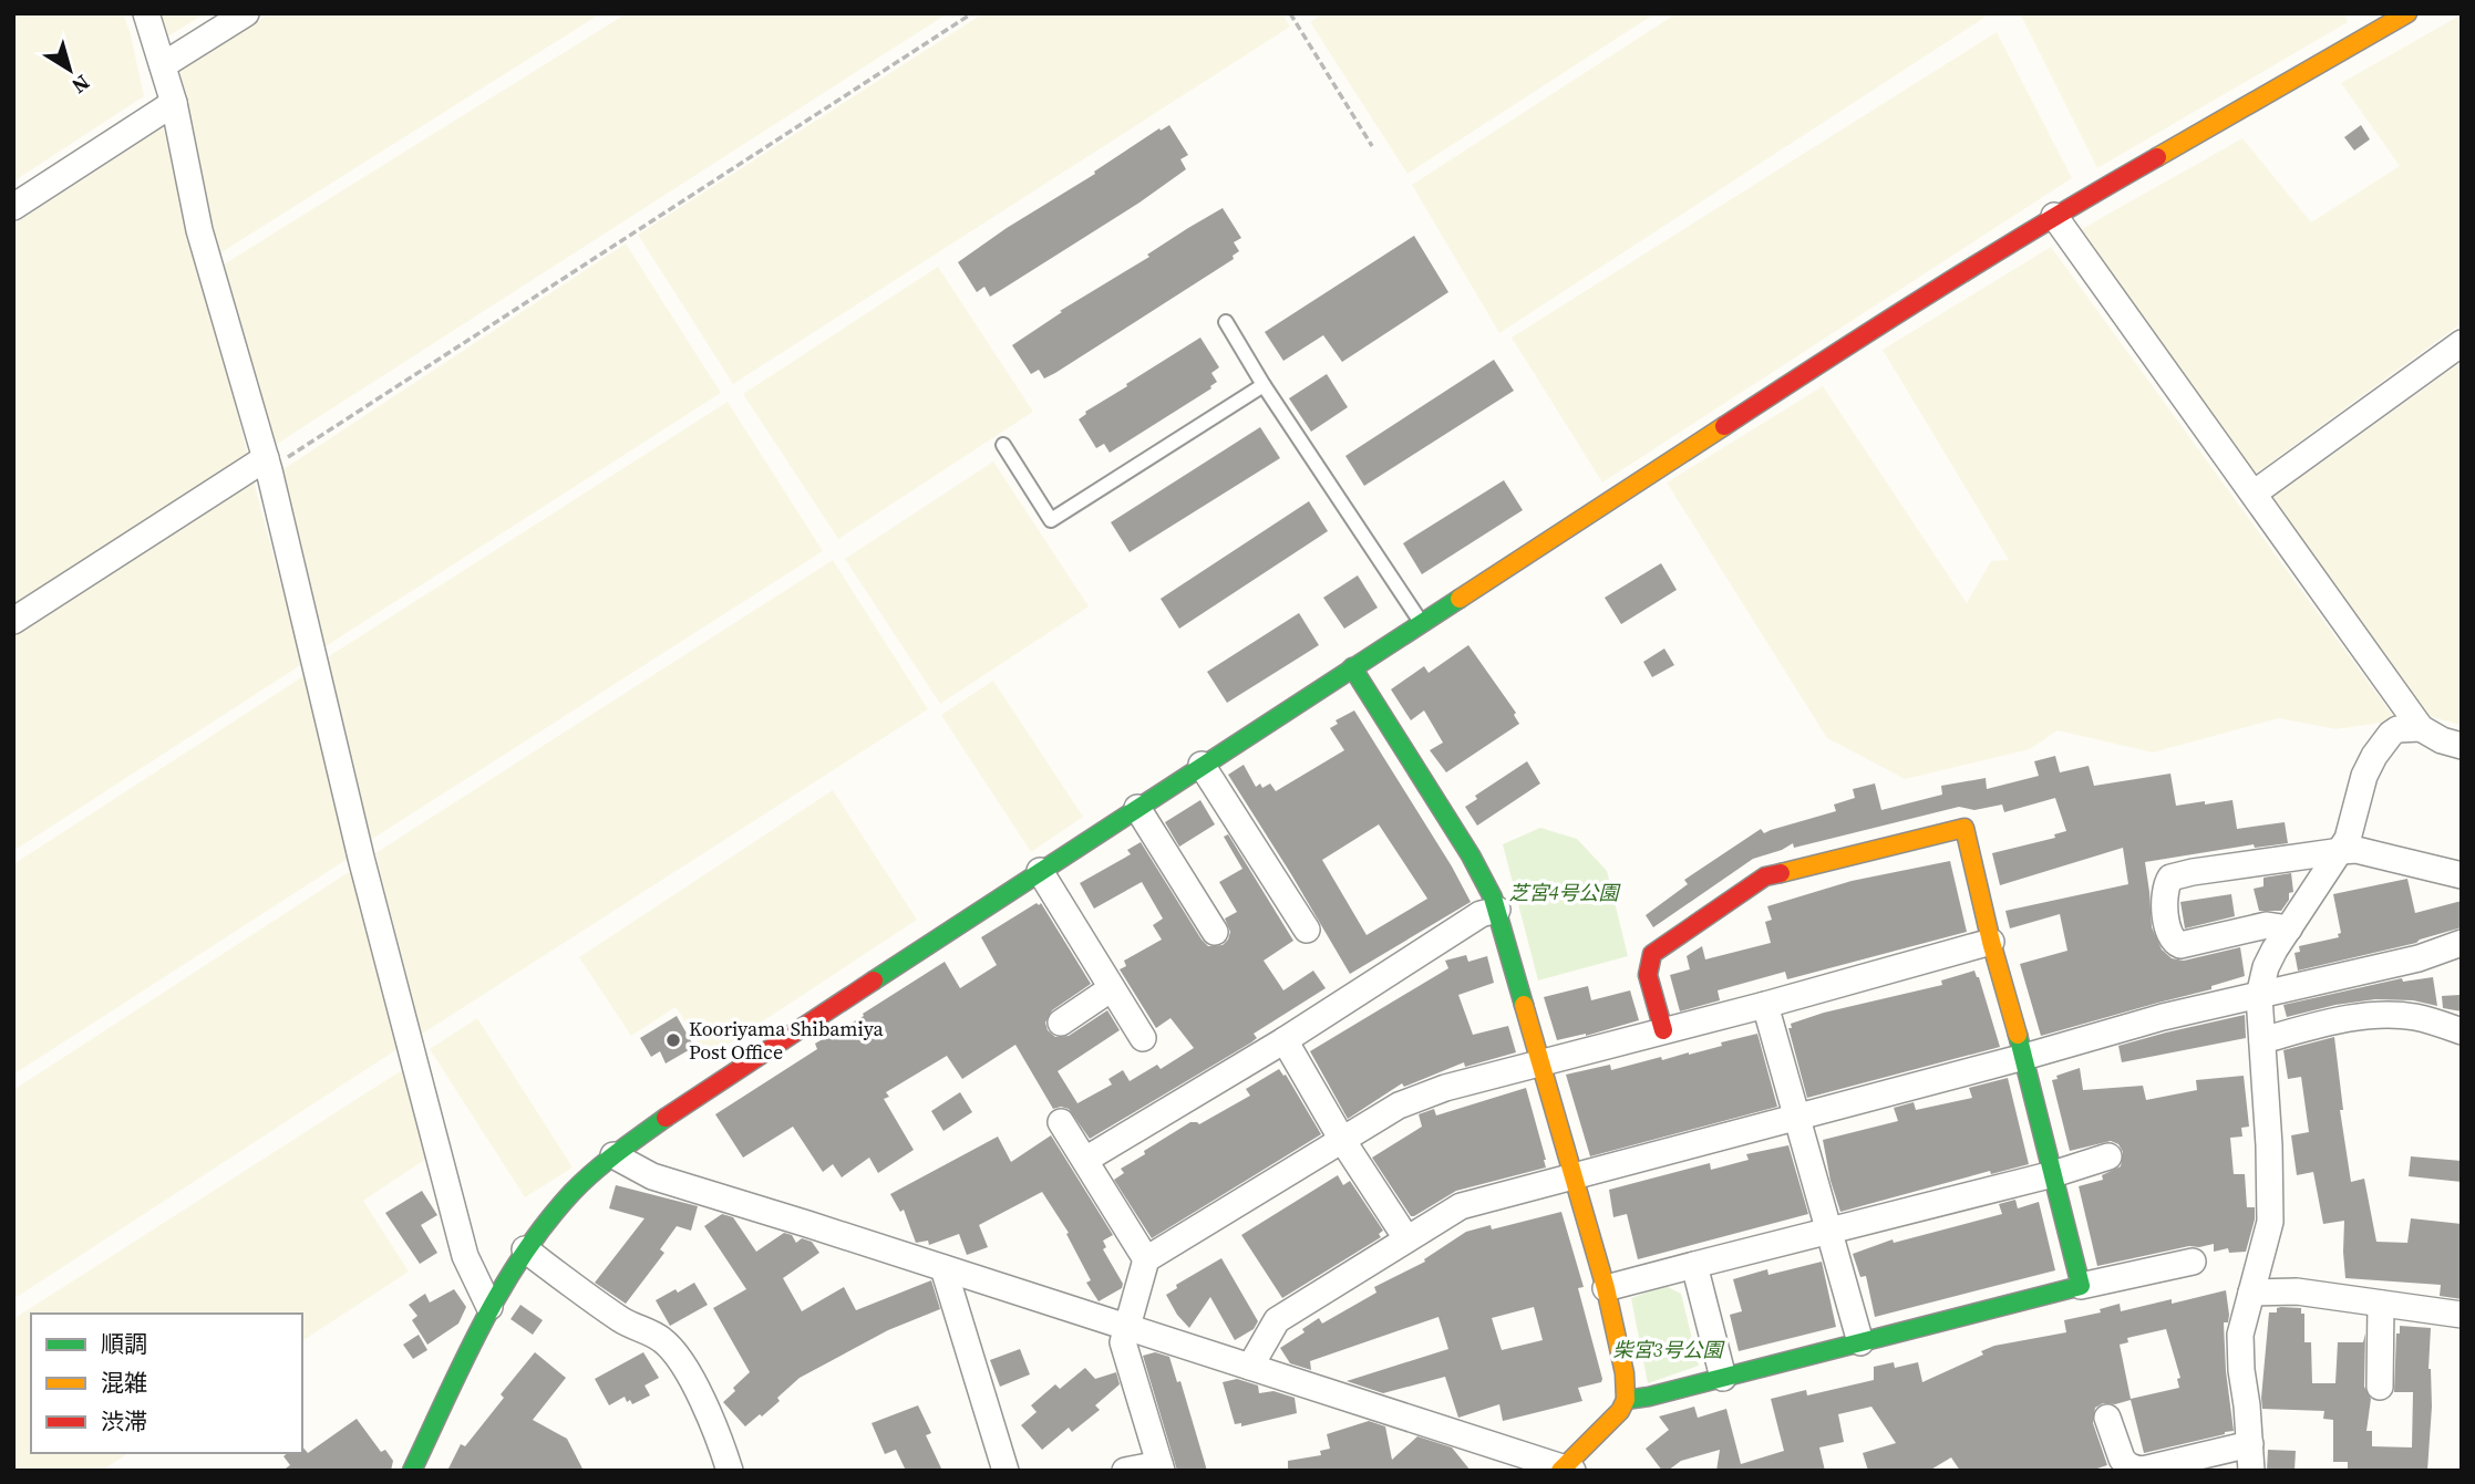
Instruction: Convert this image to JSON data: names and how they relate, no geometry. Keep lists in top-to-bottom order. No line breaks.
{"parks":["芝宮4号公園","柴宮3号公園"],"places":["Kooriyama Shibamiya Post Office"],"legend":["順調","混雑","渋滞"],"north":"bottom right"}
